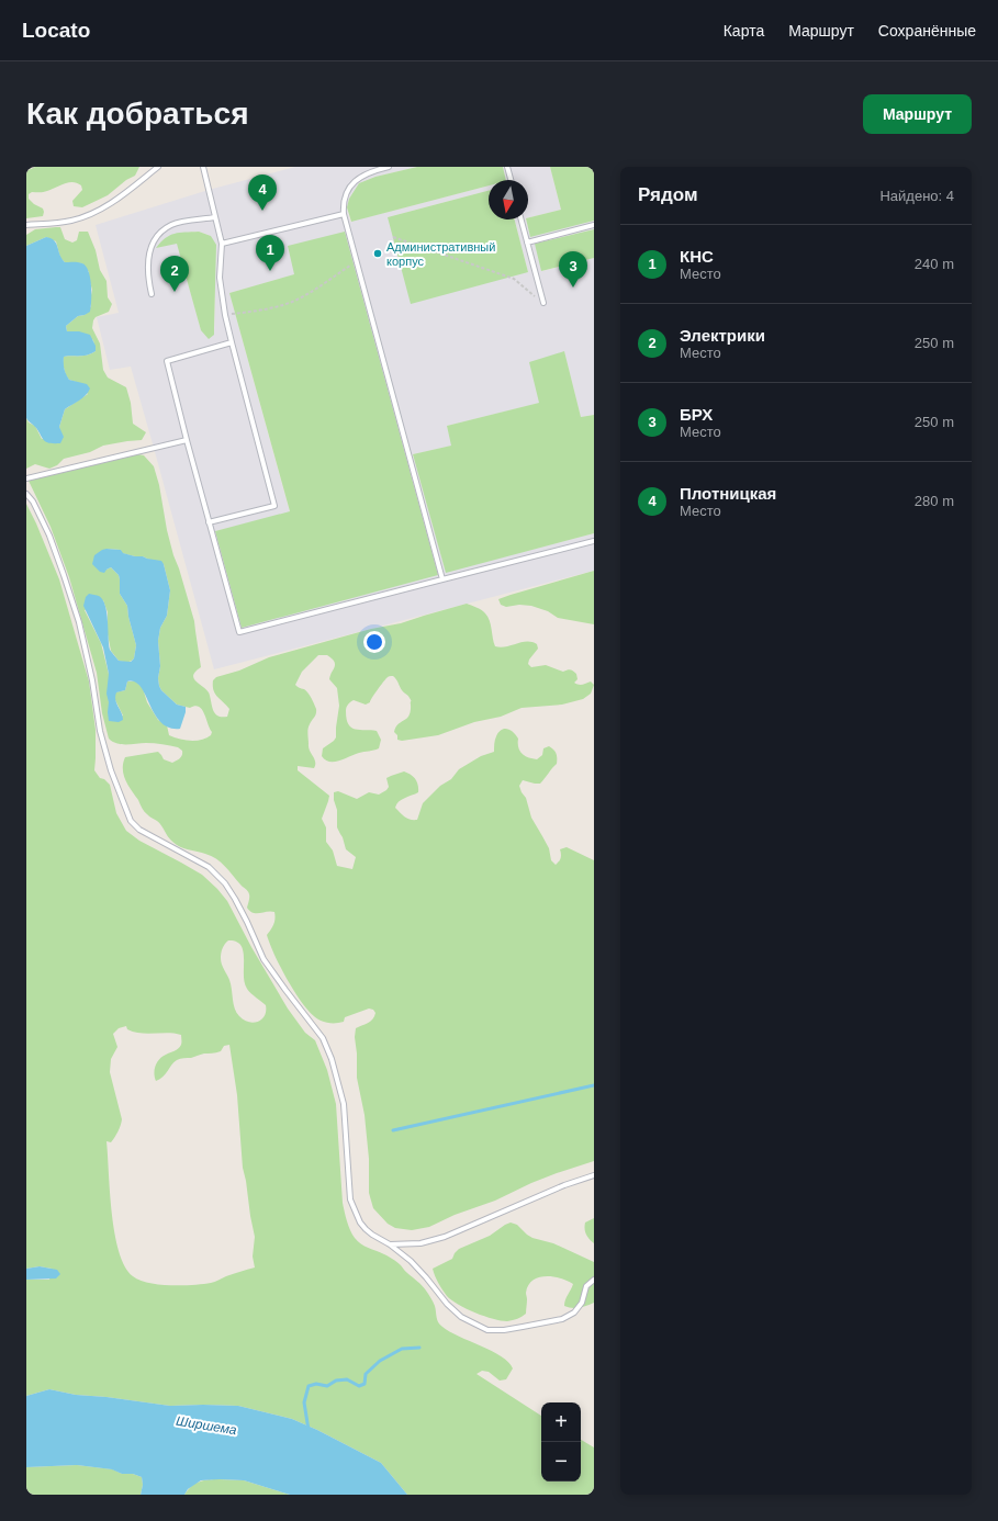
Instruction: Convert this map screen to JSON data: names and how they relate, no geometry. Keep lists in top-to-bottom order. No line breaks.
{"water":["Ширшема"],"places":["Административный корпус"],"north":"bottom","page":{"header":"Locato","nav":["Карта","Маршрут","Сохранённые"],"buttons":"Маршрут","title":"Как добраться","heading":["Рядом","Найдено: 4"],"pins":["4","1","3","2"],"list":[{"mark":"1","name":"КНС","note":"Место","value":"240 m"},{"mark":"2","name":"Электрики","note":"Место","value":"250 m"},{"mark":"3","name":"БРХ","note":"Место","value":"250 m"},{"mark":"4","name":"Плотницкая","note":"Место","value":"280 m"}],"map_buttons":["+","−"]}}
